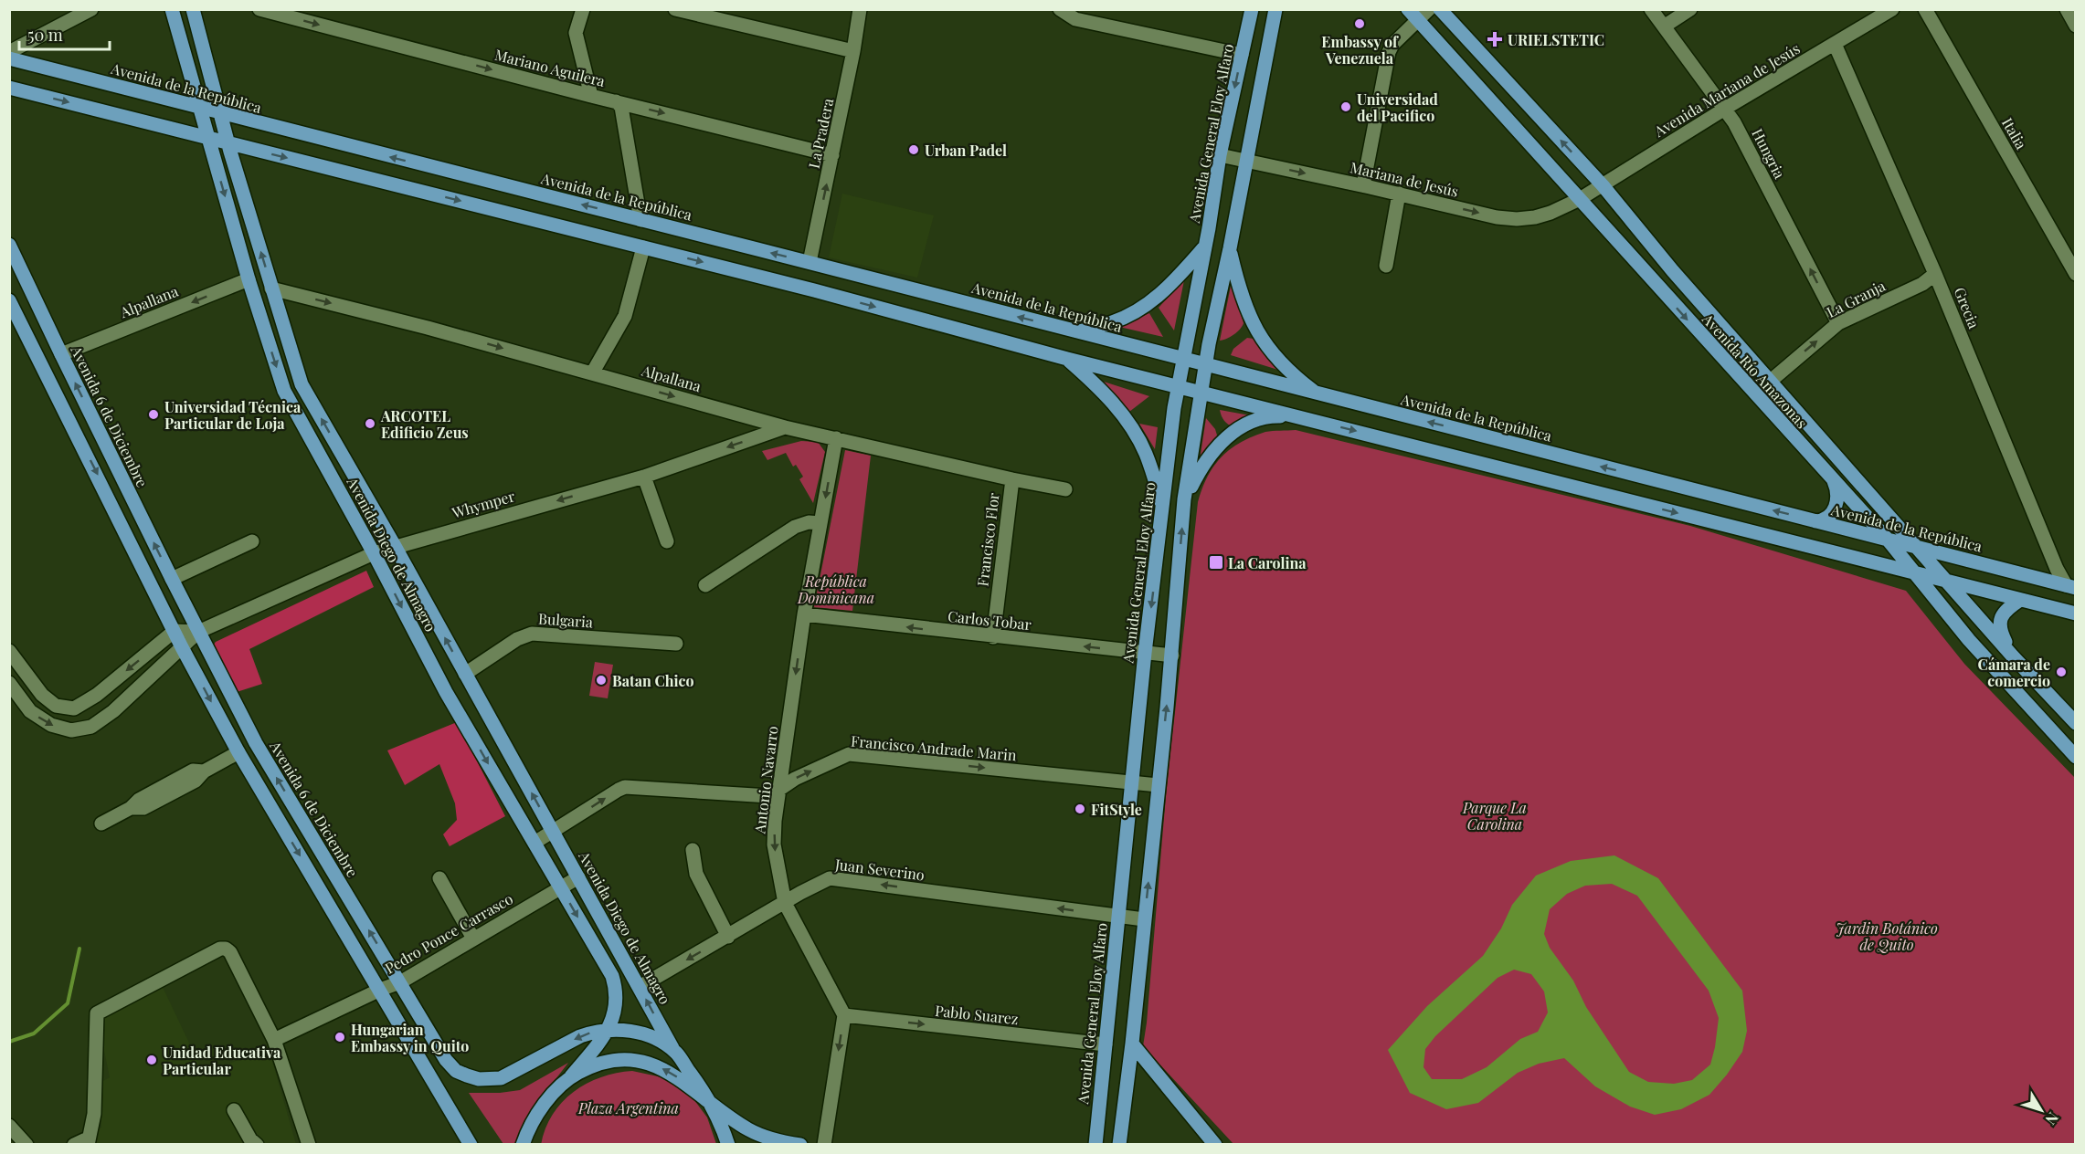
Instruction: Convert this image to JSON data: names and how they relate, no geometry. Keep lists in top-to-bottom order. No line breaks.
{"streets":{"main road":["Avenida de la República","Avenida General Eloy Alfaro","Avenida Río Amazonas","Avenida 6 de Diciembre","Avenida Diego de Almagro"],"street":["Mariano Aguilera","Avenida Mariana de Jesús","La Pradera","Italia","Hungria","Mariana de Jesús","La Granja","Alpallana","Grecia","Whymper","Francisco Flor","Bulgaria","Carlos Tobar","Francisco Andrade Marin","Antonio Navarro","Juan Severino","Pedro Ponce Carrasco","Pablo Suarez"]},"crossings":[["Mariano Aguilera","La Pradera"],["Avenida de la República","La Pradera"],["Avenida de la República","Avenida General Eloy Alfaro"],["Avenida de la República","Grecia"],["Avenida de la República","Avenida Río Amazonas"],["Avenida de la República","Avenida Diego de Almagro"],["Avenida Mariana de Jesús","Hungria"],["Avenida Mariana de Jesús","Mariana de Jesús"],["Avenida Mariana de Jesús","Grecia"],["Avenida Mariana de Jesús","Avenida Río Amazonas"],["Avenida General Eloy Alfaro","Mariana de Jesús"],["Avenida General Eloy Alfaro","Carlos Tobar"],["Avenida General Eloy Alfaro","Francisco Andrade Marin"],["Avenida General Eloy Alfaro","Juan Severino"],["Avenida General Eloy Alfaro","Pablo Suarez"],["Hungria","La Granja"],["Mariana de Jesús","Avenida Río Amazonas"],["La Granja","Grecia"],["La Granja","Avenida Río Amazonas"],["Alpallana","Avenida 6 de Diciembre"],["Alpallana","Whymper"],["Alpallana","Francisco Flor"],["Alpallana","Avenida Diego de Almagro"],["Alpallana","Antonio Navarro"],["Avenida 6 de Diciembre","Whymper"],["Avenida 6 de Diciembre","Avenida Diego de Almagro"],["Avenida 6 de Diciembre","Pedro Ponce Carrasco"],["Whymper","Avenida Diego de Almagro"],["Francisco Flor","Carlos Tobar"],["Avenida Diego de Almagro","Bulgaria"],["Avenida Diego de Almagro","Francisco Andrade Marin"],["Avenida Diego de Almagro","Juan Severino"],["Avenida Diego de Almagro","Pedro Ponce Carrasco"],["Carlos Tobar","Antonio Navarro"],["Francisco Andrade Marin","Antonio Navarro"],["Antonio Navarro","Juan Severino"],["Antonio Navarro","Pablo Suarez"]],"one_way":["La Pradera","Hungria","Mariana de Jesús","La Granja","Carlos Tobar","Francisco Andrade Marin","Antonio Navarro","Juan Severino","Pablo Suarez"],"parks":["República Dominicana","Parque La Carolina","Jardin Botánico de Quito","Plaza Argentina"],"places":{"other":["Embassy of Venezuela","Universidad del Pacifico","Urban Padel","Universidad Técnica Particular de Loja","ARCOTEL Edificio Zeus","Cámara de comercio","Batan Chico","FitStyle","Hungarian Embassy in Quito","Unidad Educativa Particular"],"health":["URIELSTETIC"],"transit":["La Carolina"]},"scale_bar":"50 m","north":"bottom right"}
